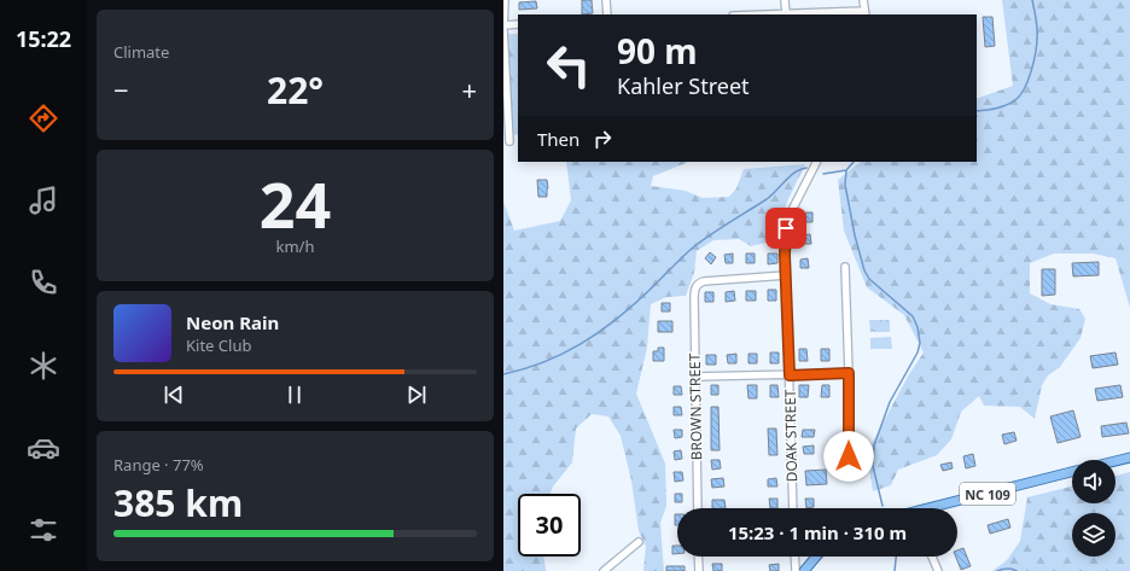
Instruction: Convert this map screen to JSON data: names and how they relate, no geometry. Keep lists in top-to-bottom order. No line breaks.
{"streets":{"main road":["NC 109"],"street":["BROWN STREET","DOAK STREET"]},"crossings":[["BROWN STREET","DOAK STREET"]],"page":{"tabs":"15:22","tile":["Climate",["24","km/h"],["Range · 77%","385 km"]],"turn":["90 m","Kahler Street"],"heat":["−","22°","+"],"then":"Then","song":["Neon Rain","Kite Club"],"limit":"30","trip":"15:23 · 1 min · 310 m"}}
